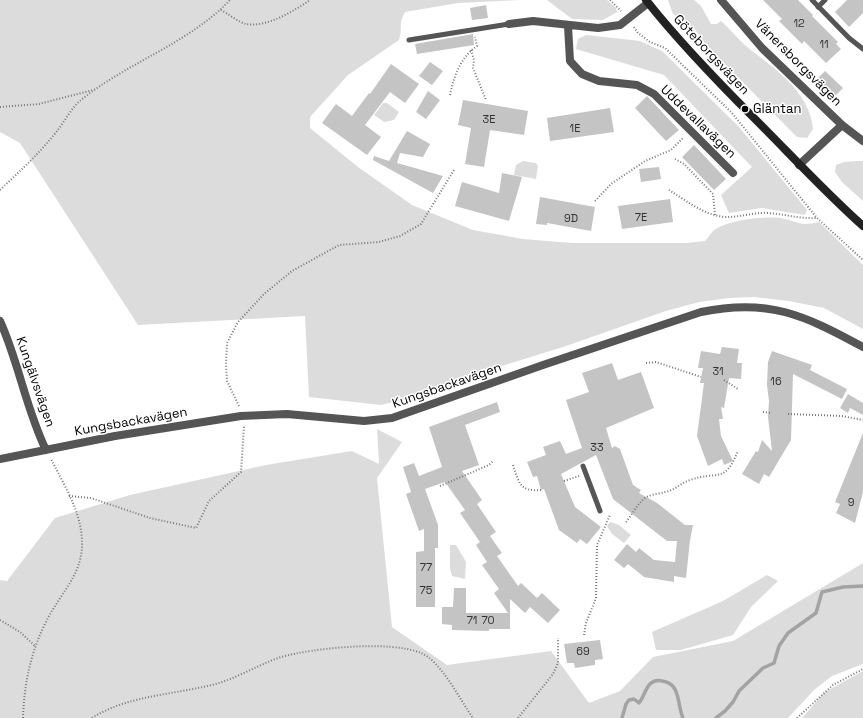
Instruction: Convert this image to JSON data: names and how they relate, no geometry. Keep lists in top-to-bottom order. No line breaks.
{"streets":{"street":["Göteborgsvägen","Vänersborgsvägen","Uddevallavägen","Kungälvsvägen","Kungsbackavägen"]},"crossings":[["Göteborgsvägen","Vänersborgsvägen"],["Kungälvsvägen","Kungsbackavägen"]],"places":["Gläntan"],"house_numbers":["12","11","3E","1E","7E","9D","31","16","33","9","77","75","71","70","69"]}
